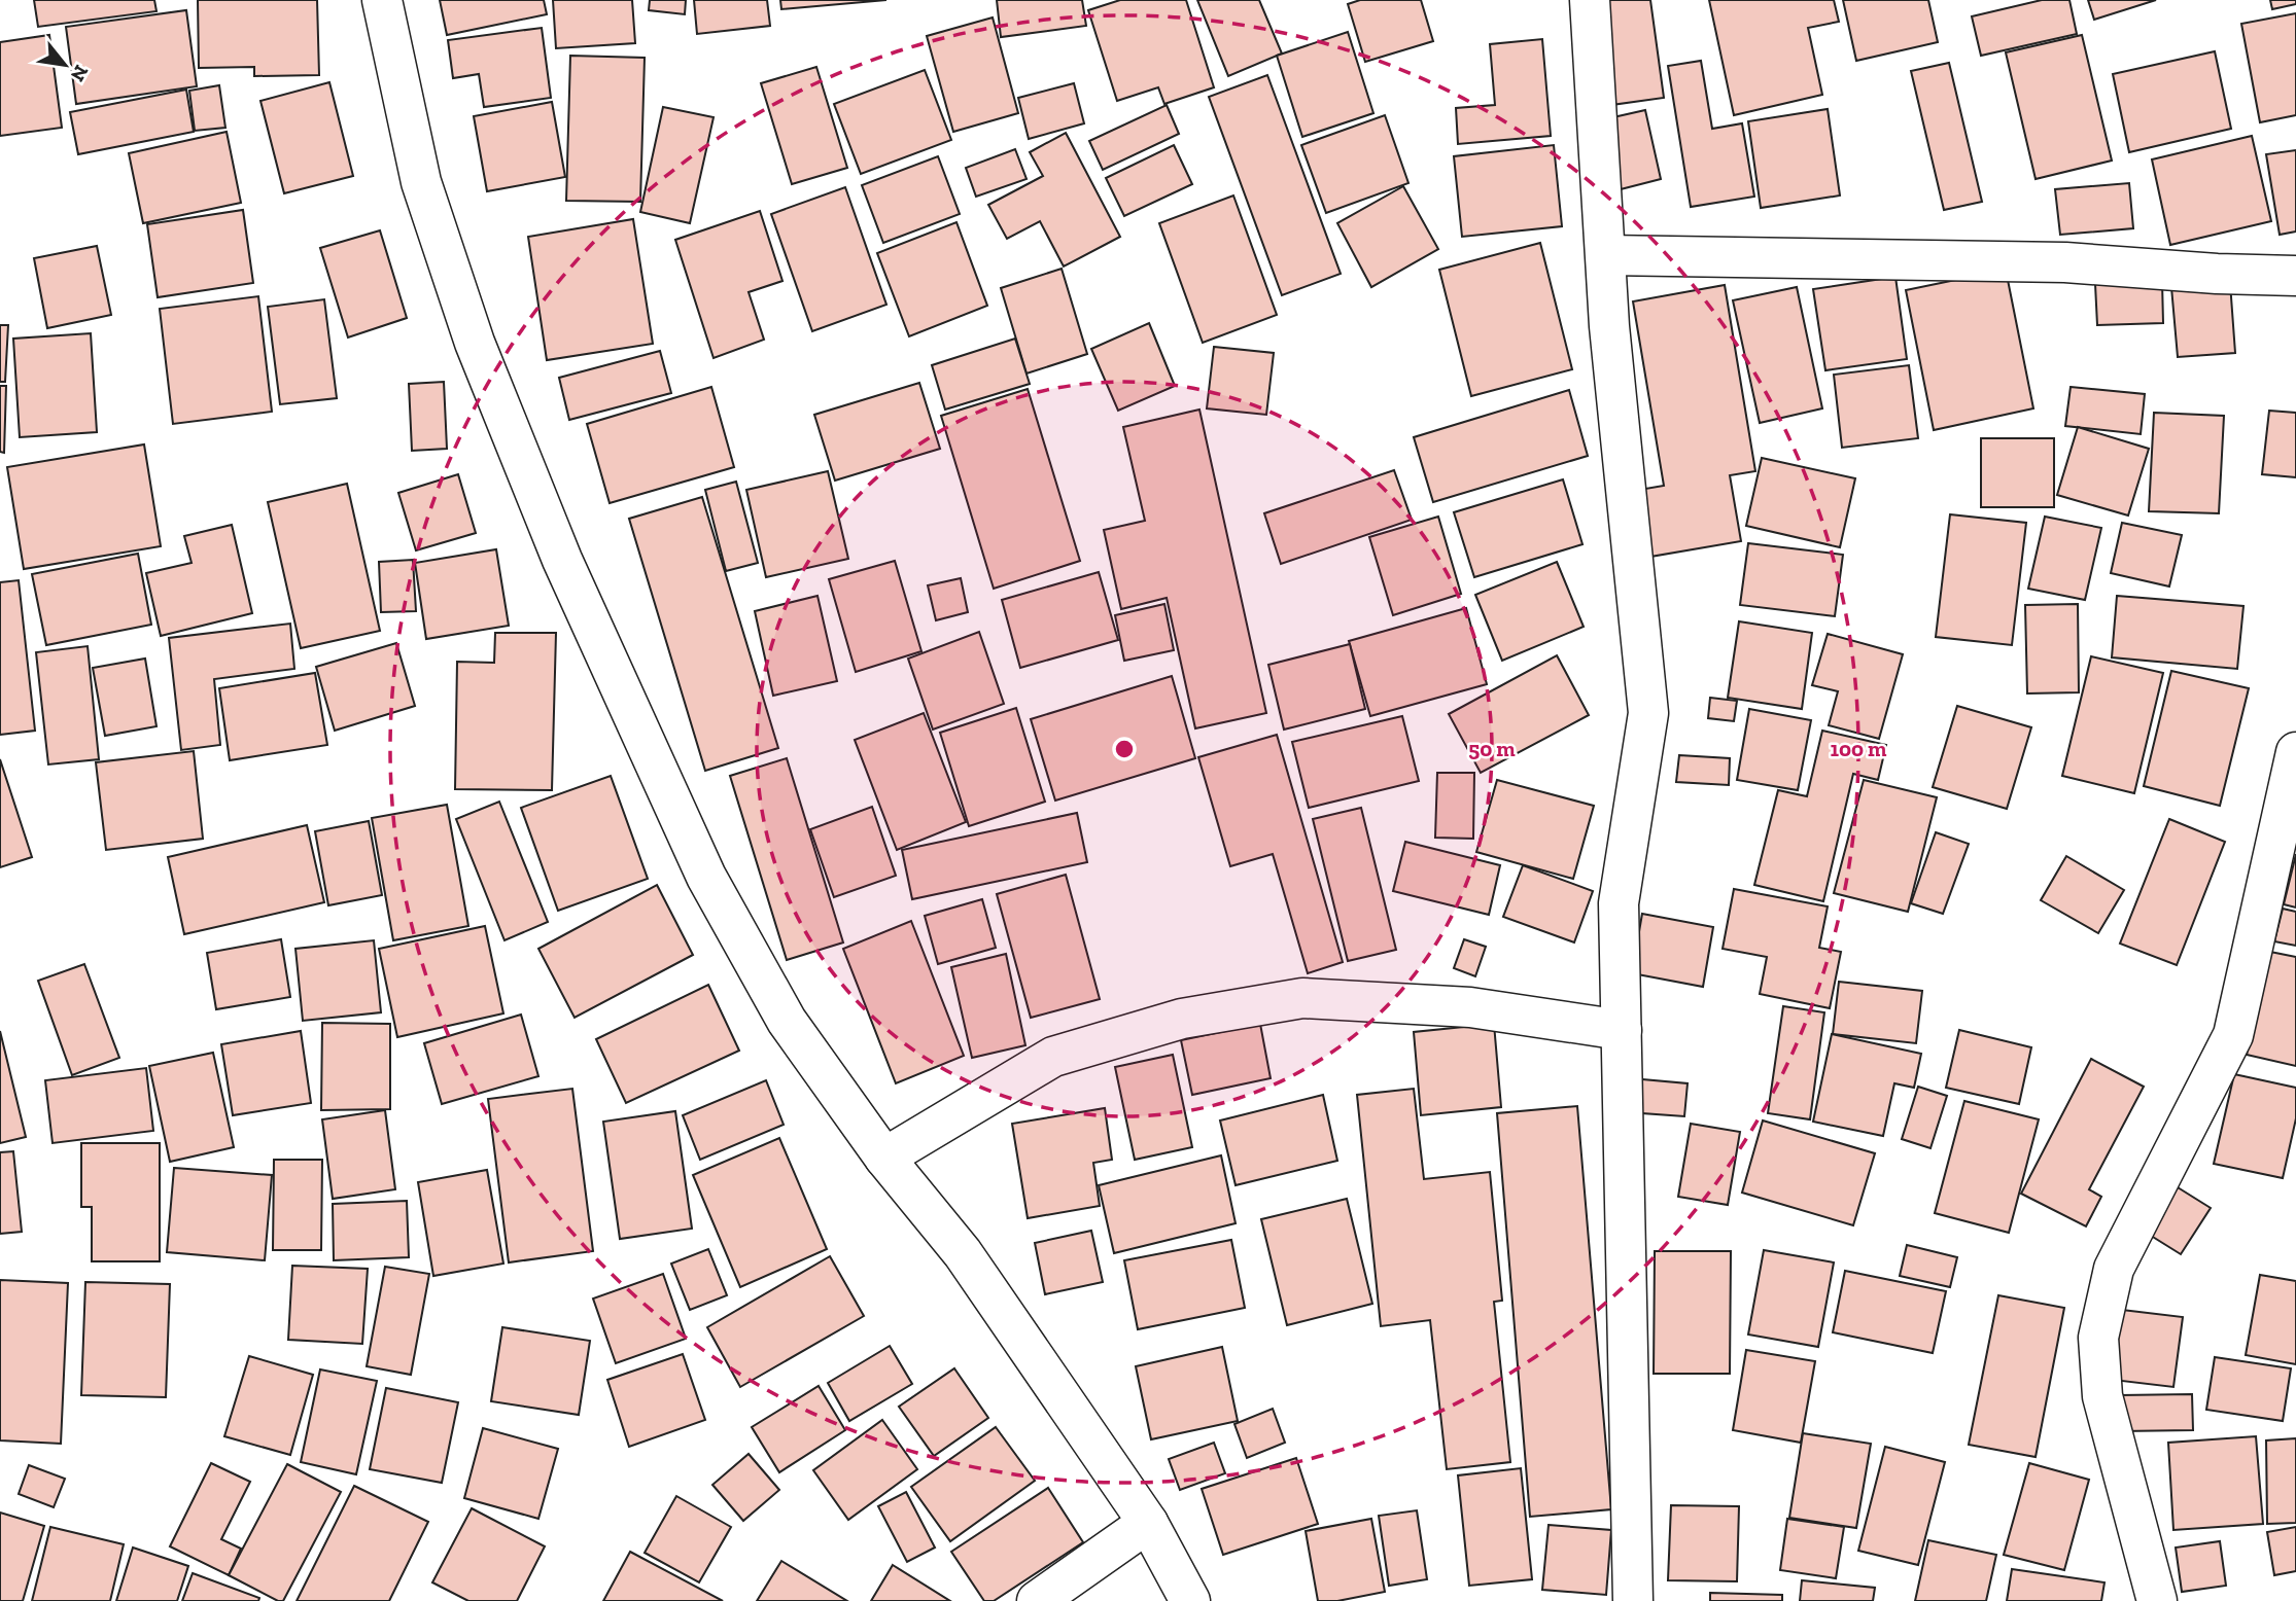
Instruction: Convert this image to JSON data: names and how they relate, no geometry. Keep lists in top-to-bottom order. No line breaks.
{"north":"bottom right","rings":["50 m","100 m"]}
